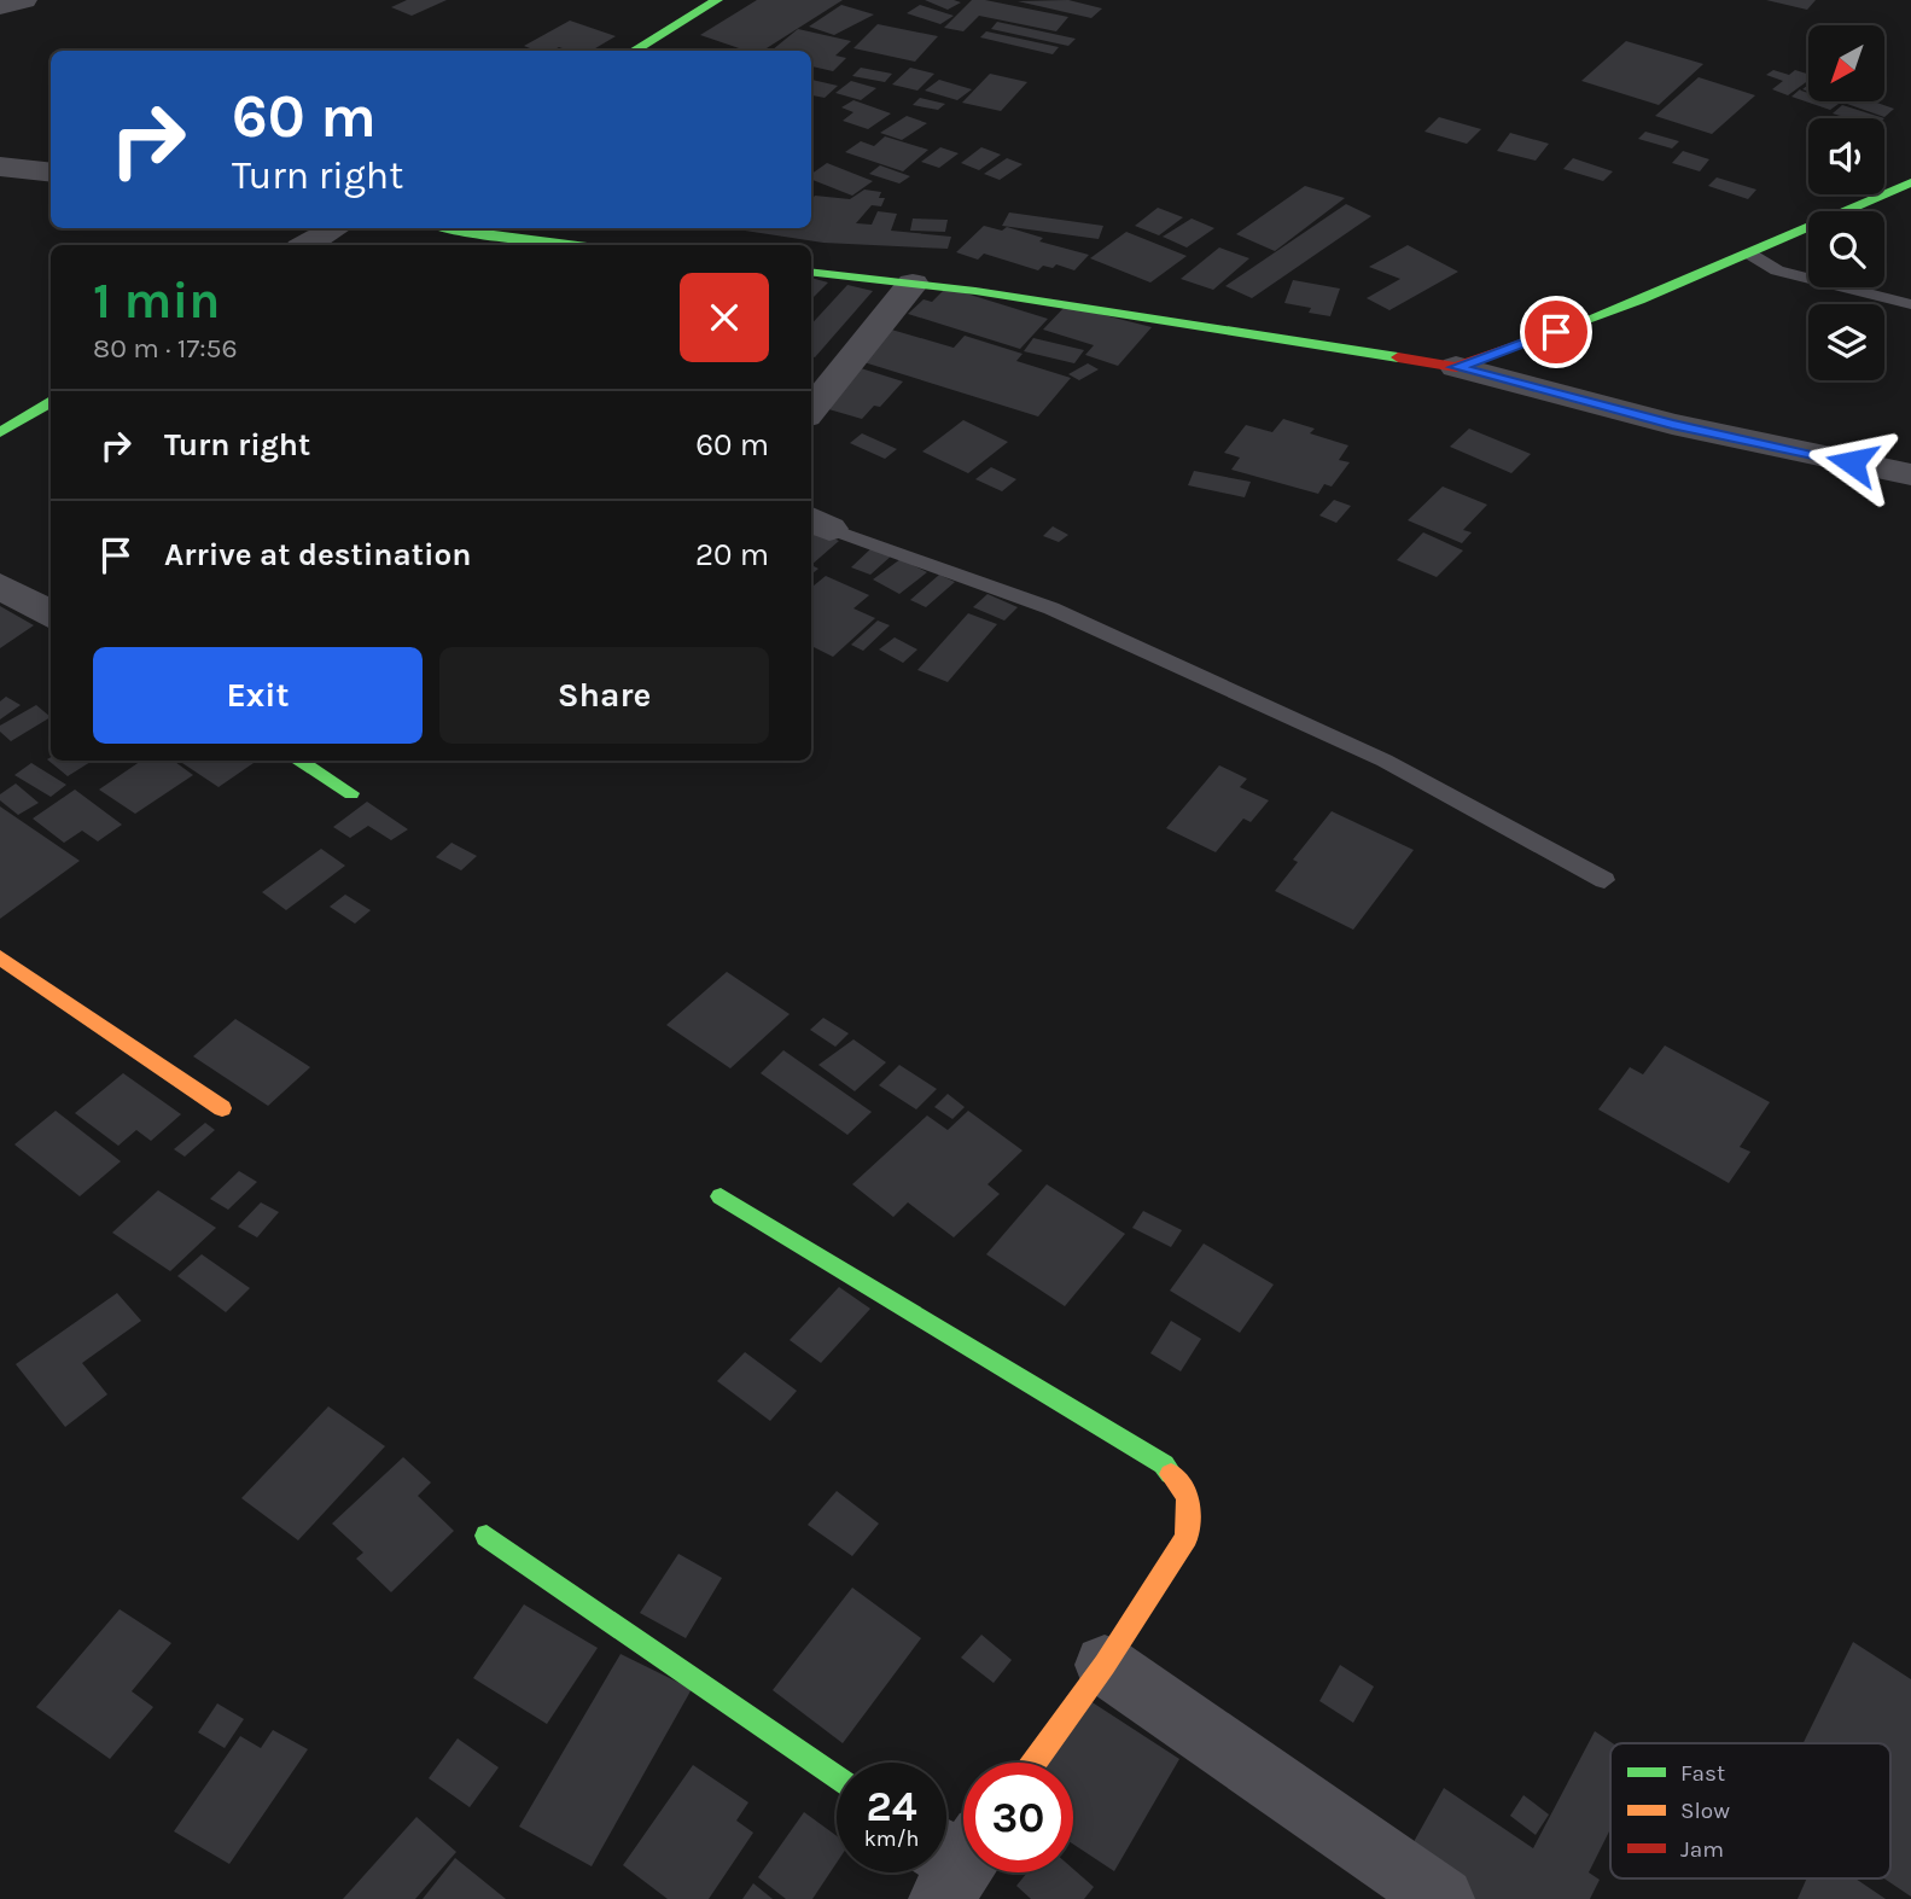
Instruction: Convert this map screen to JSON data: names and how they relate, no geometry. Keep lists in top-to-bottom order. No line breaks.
{"legend":["Fast","Slow","Jam"],"north":"bottom left","page":{"turn":["60 m","Turn right"],"heading":["1 min","80 m · 17:56"],"list":[{"name":"Turn right","value":"60 m"},{"name":"Arrive at destination","value":"20 m"}],"buttons":["Exit","Share"],"speed":"24 km/h","limit":"30"}}
